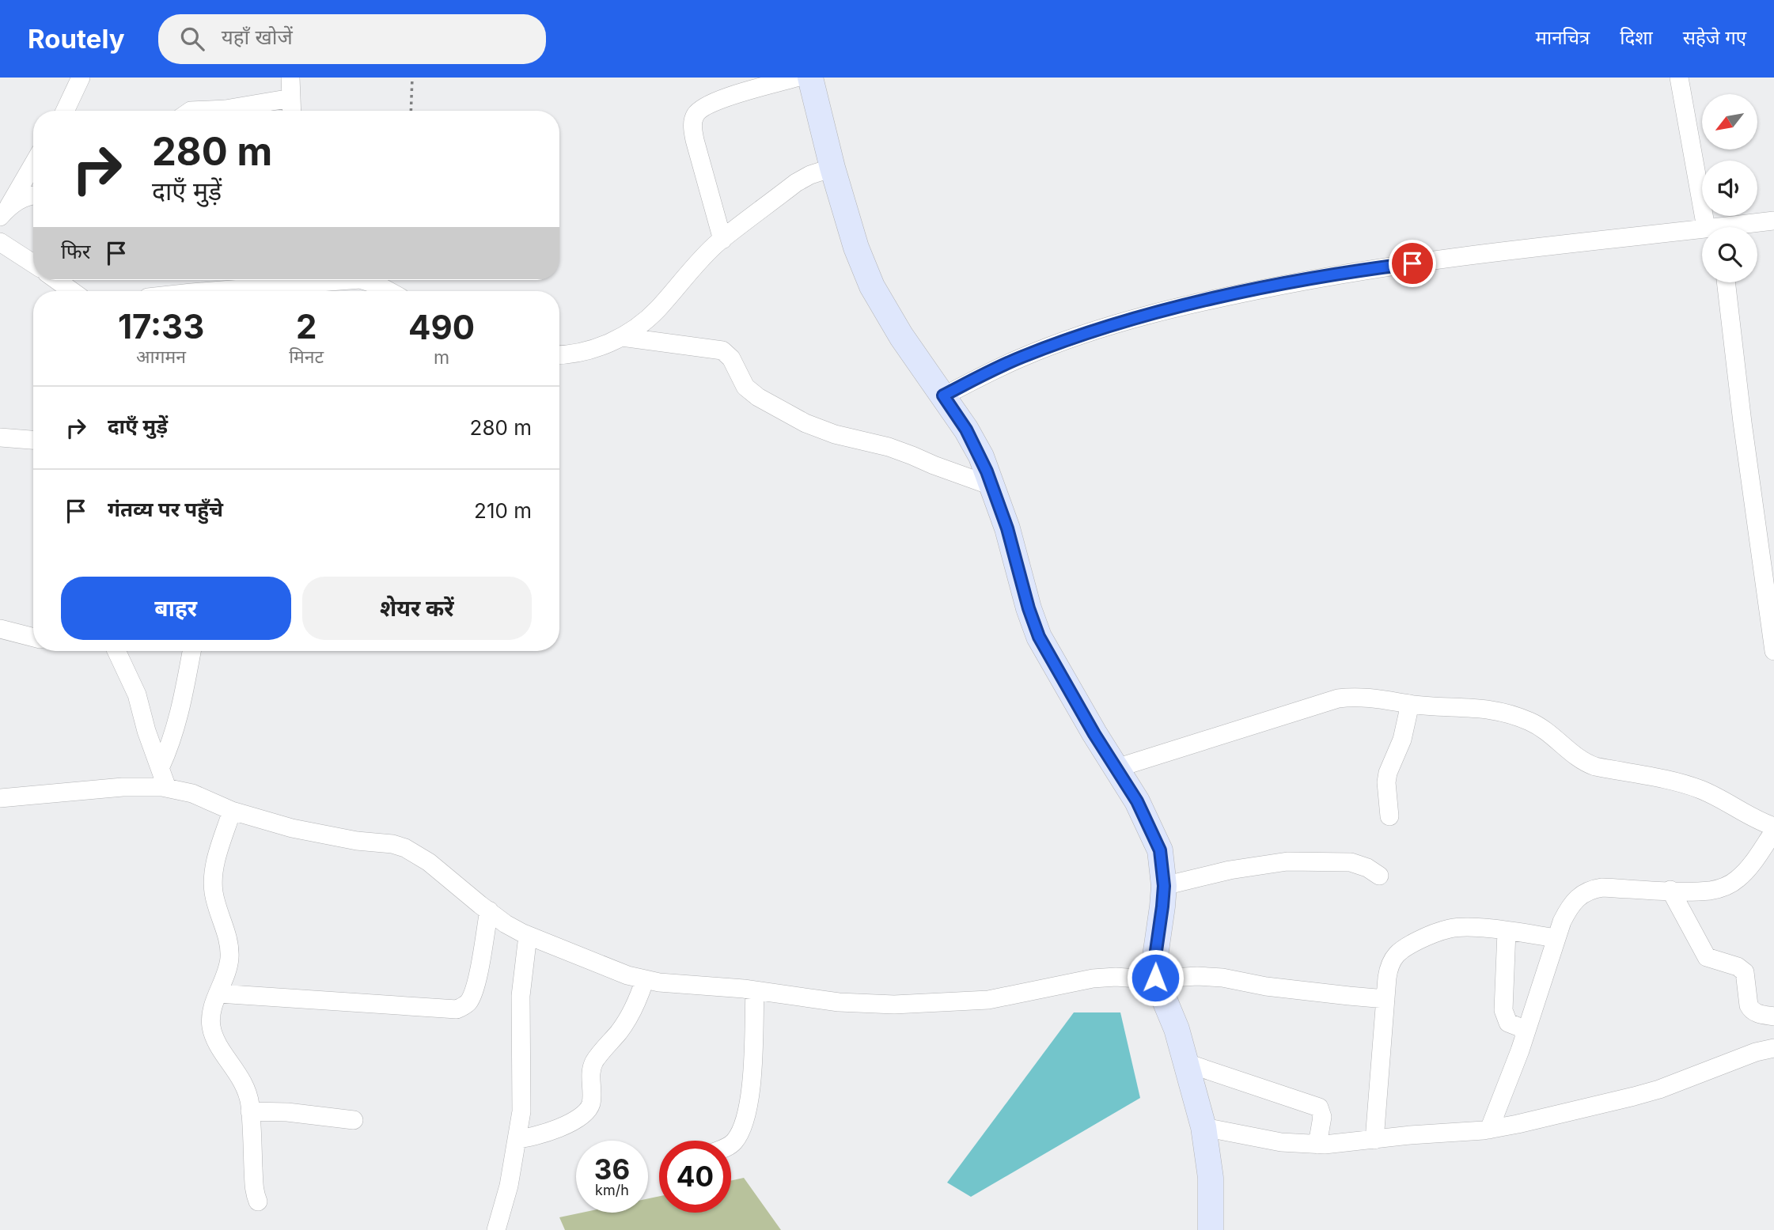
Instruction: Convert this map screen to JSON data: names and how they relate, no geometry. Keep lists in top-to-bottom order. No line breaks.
{"north":"bottom left","page":{"header":"Routely","search":"यहाँ खोजें","nav":["मानचित्र","दिशा","सहेजे गए"],"turn":["280 m","दाएँ मुड़ें"],"then":"फिर","eta":["17:33","आगमन","2","मिनट","490","m"],"list":[{"name":"दाएँ मुड़ें","value":"280 m"},{"name":"गंतव्य पर पहुँचे","value":"210 m"}],"buttons":["बाहर","शेयर करें"],"speed":"36 km/h","limit":"40"}}
